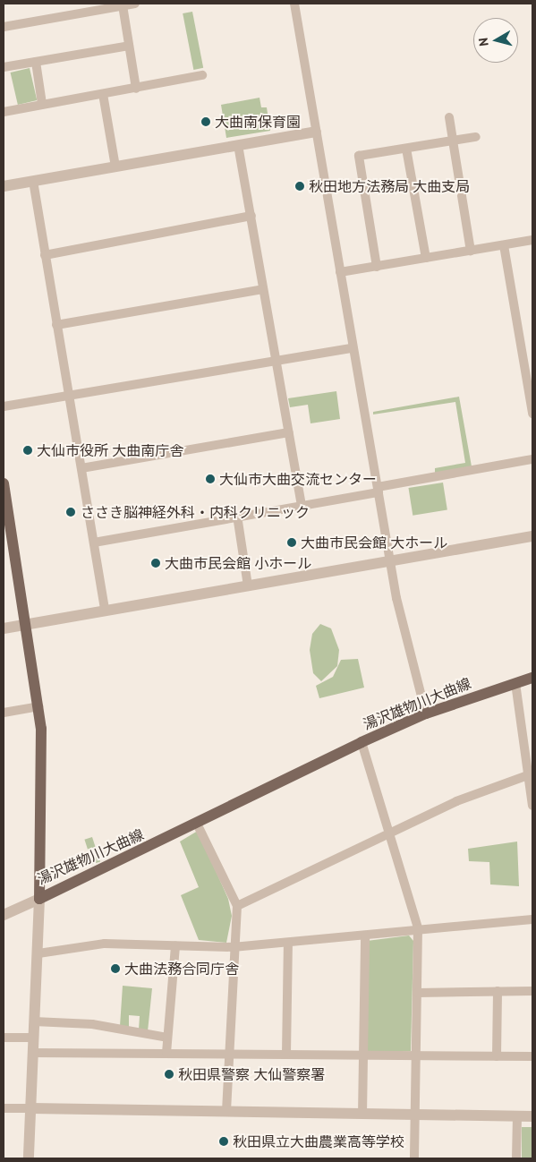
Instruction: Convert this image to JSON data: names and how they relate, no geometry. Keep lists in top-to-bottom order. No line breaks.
{"streets":{"main road":["湯沢雄物川大曲線"]},"places":["大曲南保育園","秋田地方法務局 大曲支局","大仙市役所 大曲南庁舎","大仙市大曲交流センター","ささき脳神経外科・内科クリニック","大曲市民会館 大ホール","大曲市民会館 小ホール","大曲法務合同庁舎","秋田県警察 大仙警察署","秋田県立大曲農業高等学校"],"north":"left"}
